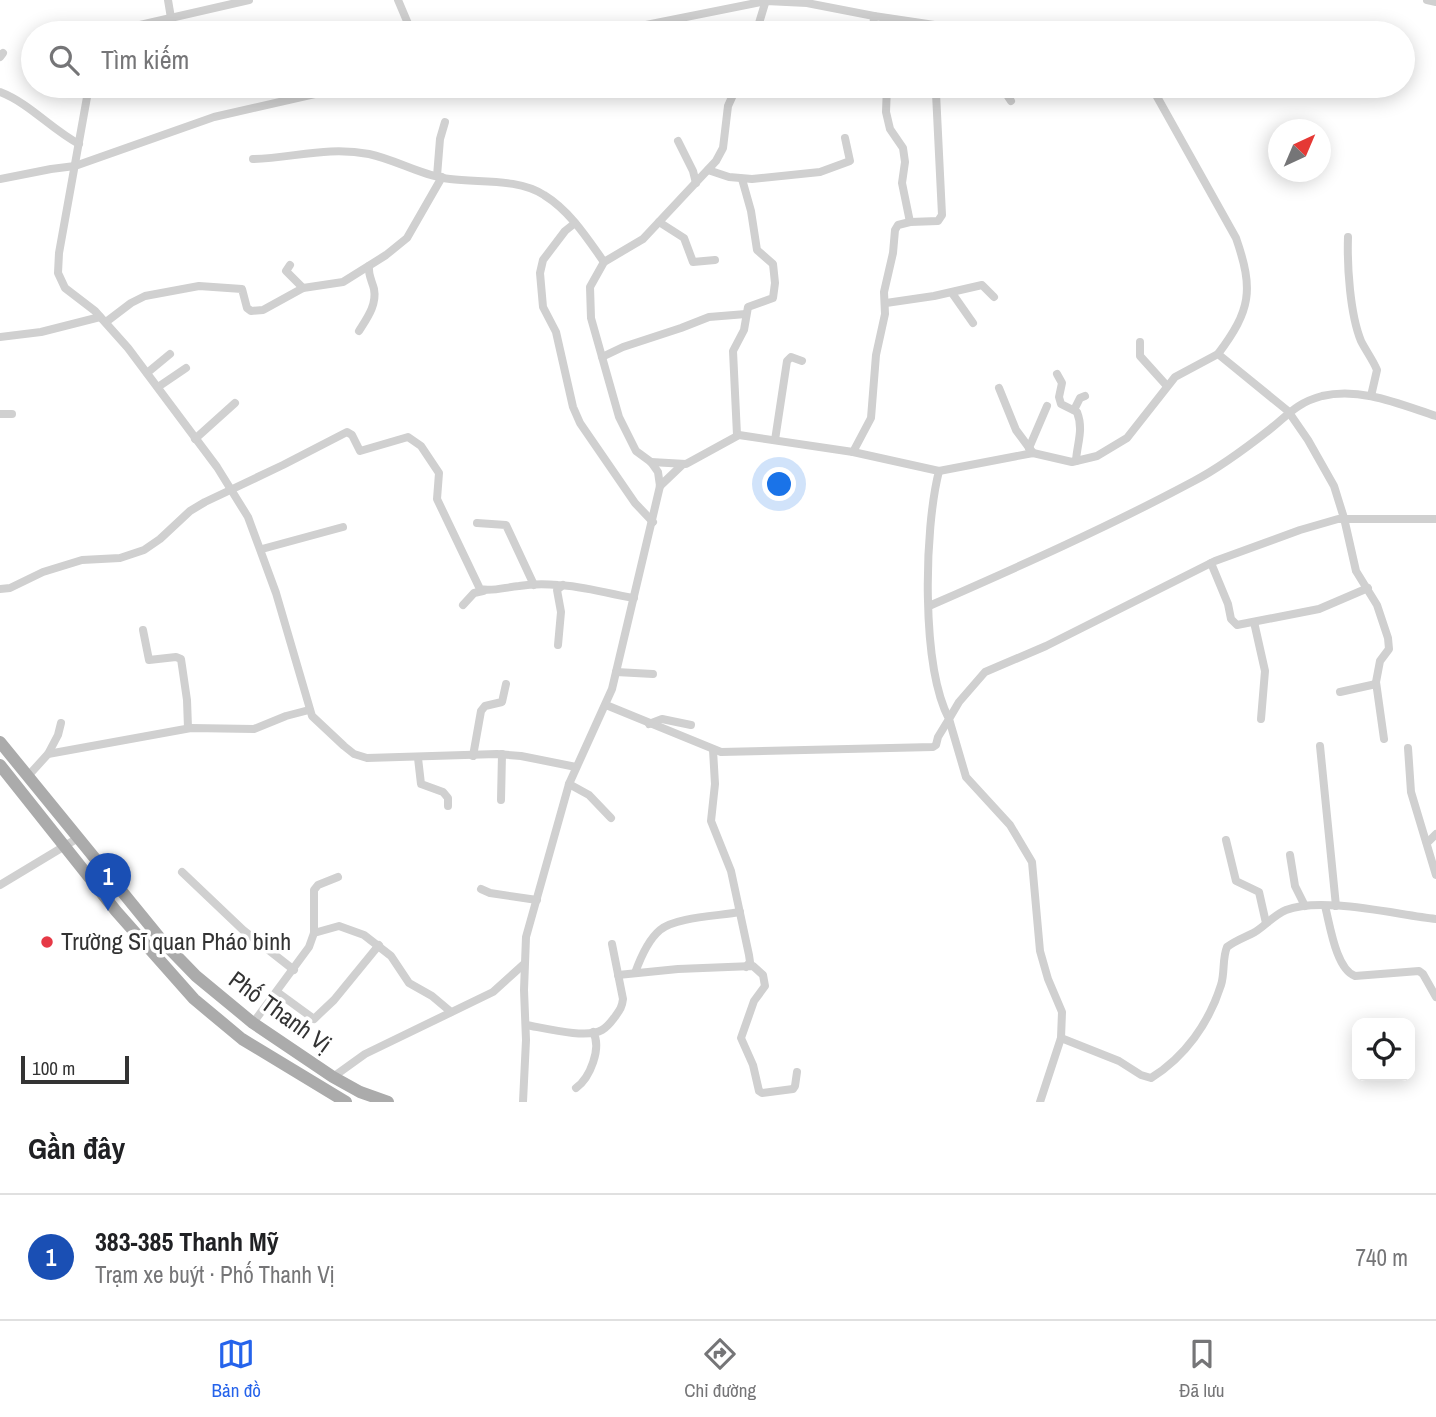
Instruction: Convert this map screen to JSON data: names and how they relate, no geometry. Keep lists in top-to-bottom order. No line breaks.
{"streets":{"main road":["Phố Thanh Vị"]},"places":["Trường Sĩ quan Pháo binh"],"scale_bar":"100 m","north":"top right","page":{"search":"Tìm kiếm","pins":"1","scale":"100 m","heading":"Gần đây","list":[{"mark":"1","name":"383-385 Thanh Mỹ","note":"Trạm xe buýt · Phố Thanh Vị","value":"740 m"}],"nav":["Bản đồ","Chỉ đường","Đã lưu"]}}
